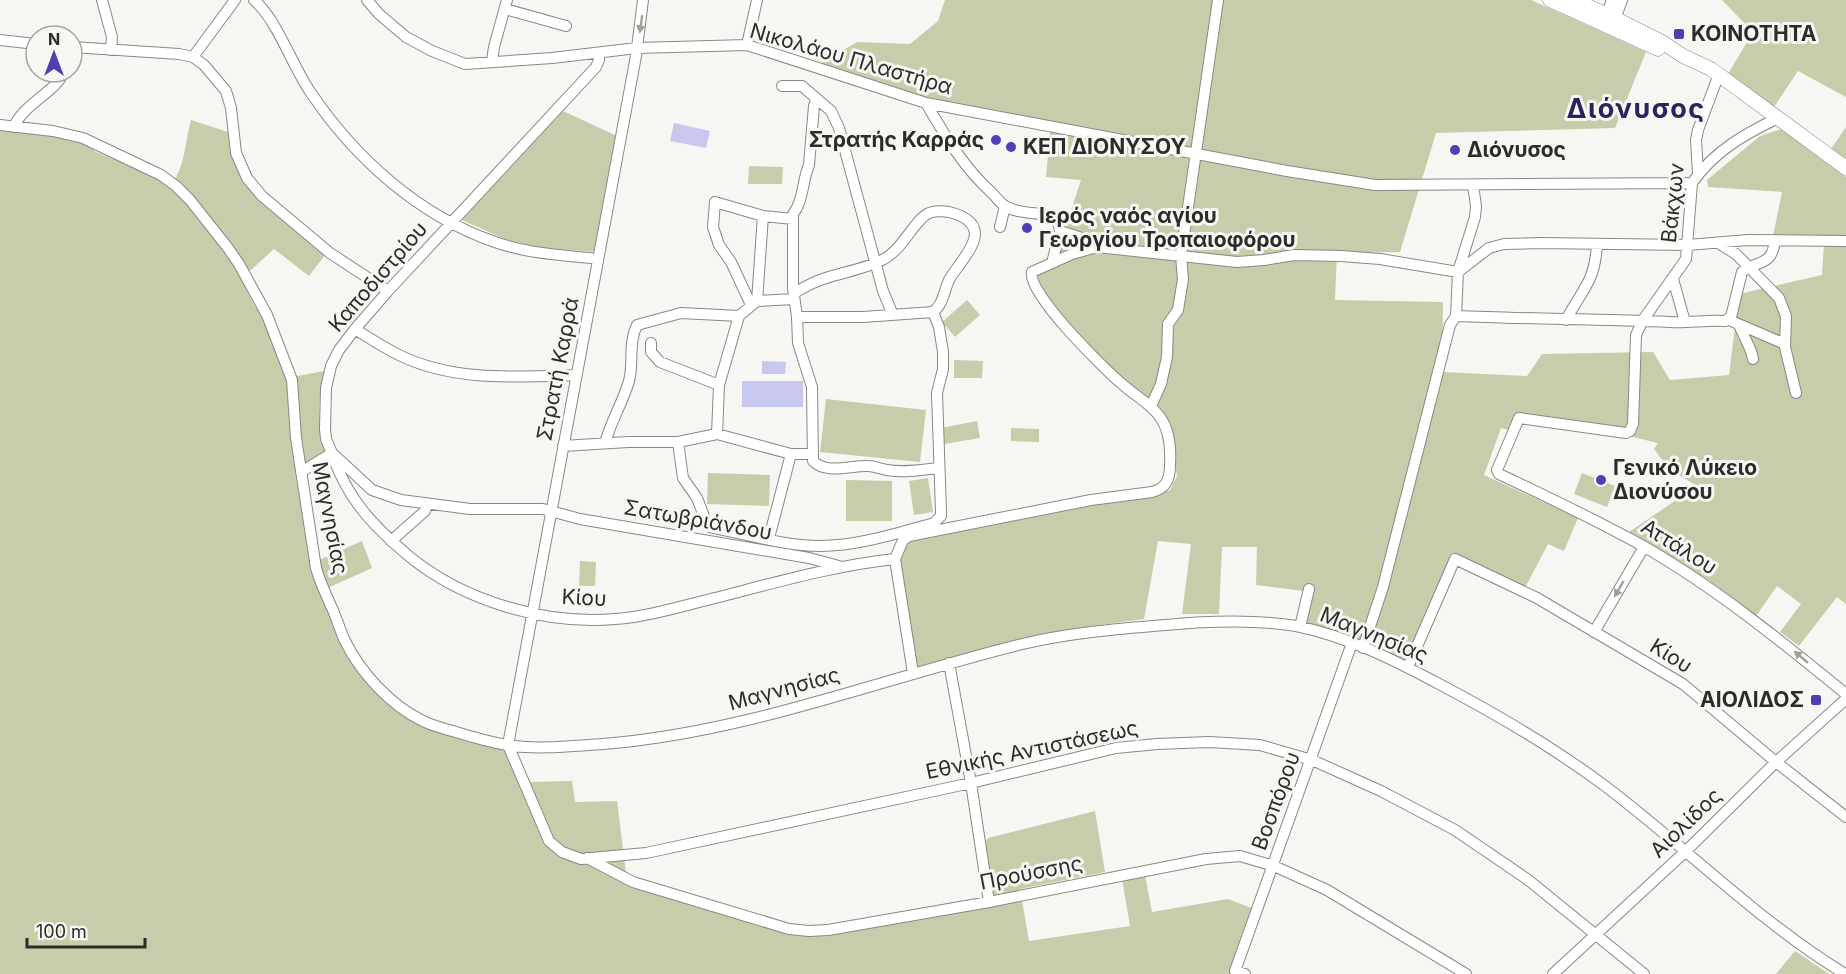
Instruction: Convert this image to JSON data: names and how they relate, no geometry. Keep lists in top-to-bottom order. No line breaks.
{"streets":{"street":["Νικολάου Πλαστήρα","Βάκχων","Καποδιστρίου","Στρατή Καρρά","Μαγνησίας","Σατωβριάνδου","Αττάλου","Κίου","Εθνικής Αντιστάσεως","Βοσπόρου","Αιολίδος","Προύσσης"]},"crossings":[["Νικολάου Πλαστήρα","Βάκχων"],["Νικολάου Πλαστήρα","Καποδιστρίου"],["Νικολάου Πλαστήρα","Στρατή Καρρά"],["Βάκχων","Αττάλου"],["Καποδιστρίου","Κίου"],["Στρατή Καρρά","Μαγνησίας"],["Στρατή Καρρά","Σατωβριάνδου"],["Στρατή Καρρά","Κίου"],["Στρατή Καρρά","Εθνικής Αντιστάσεως"],["Μαγνησίας","Κίου"],["Μαγνησίας","Εθνικής Αντιστάσεως"],["Μαγνησίας","Βοσπόρου"],["Μαγνησίας","Αιολίδος"],["Σατωβριάνδου","Κίου"],["Κίου","Αιολίδος"],["Εθνικής Αντιστάσεως","Βοσπόρου"],["Εθνικής Αντιστάσεως","Αιολίδος"],["Εθνικής Αντιστάσεως","Προύσσης"],["Βοσπόρου","Προύσσης"]],"one_way":["Αττάλου"],"districts":["Διόνυσος"],"places":{"transit":["ΚΟΙΝΟΤΗΤΑ","ΑΙΟΛΙΔΟΣ"],"other":["Στρατής Καρράς","ΚΕΠ ΔΙΟΝΥΣΟΥ","Διόνυσος","Ιερός ναός αγίου Γεωργίου Τροπαιοφόρου","Γενικό Λύκειο Διονύσου"]},"scale_bar":"100 m","north":"top"}
